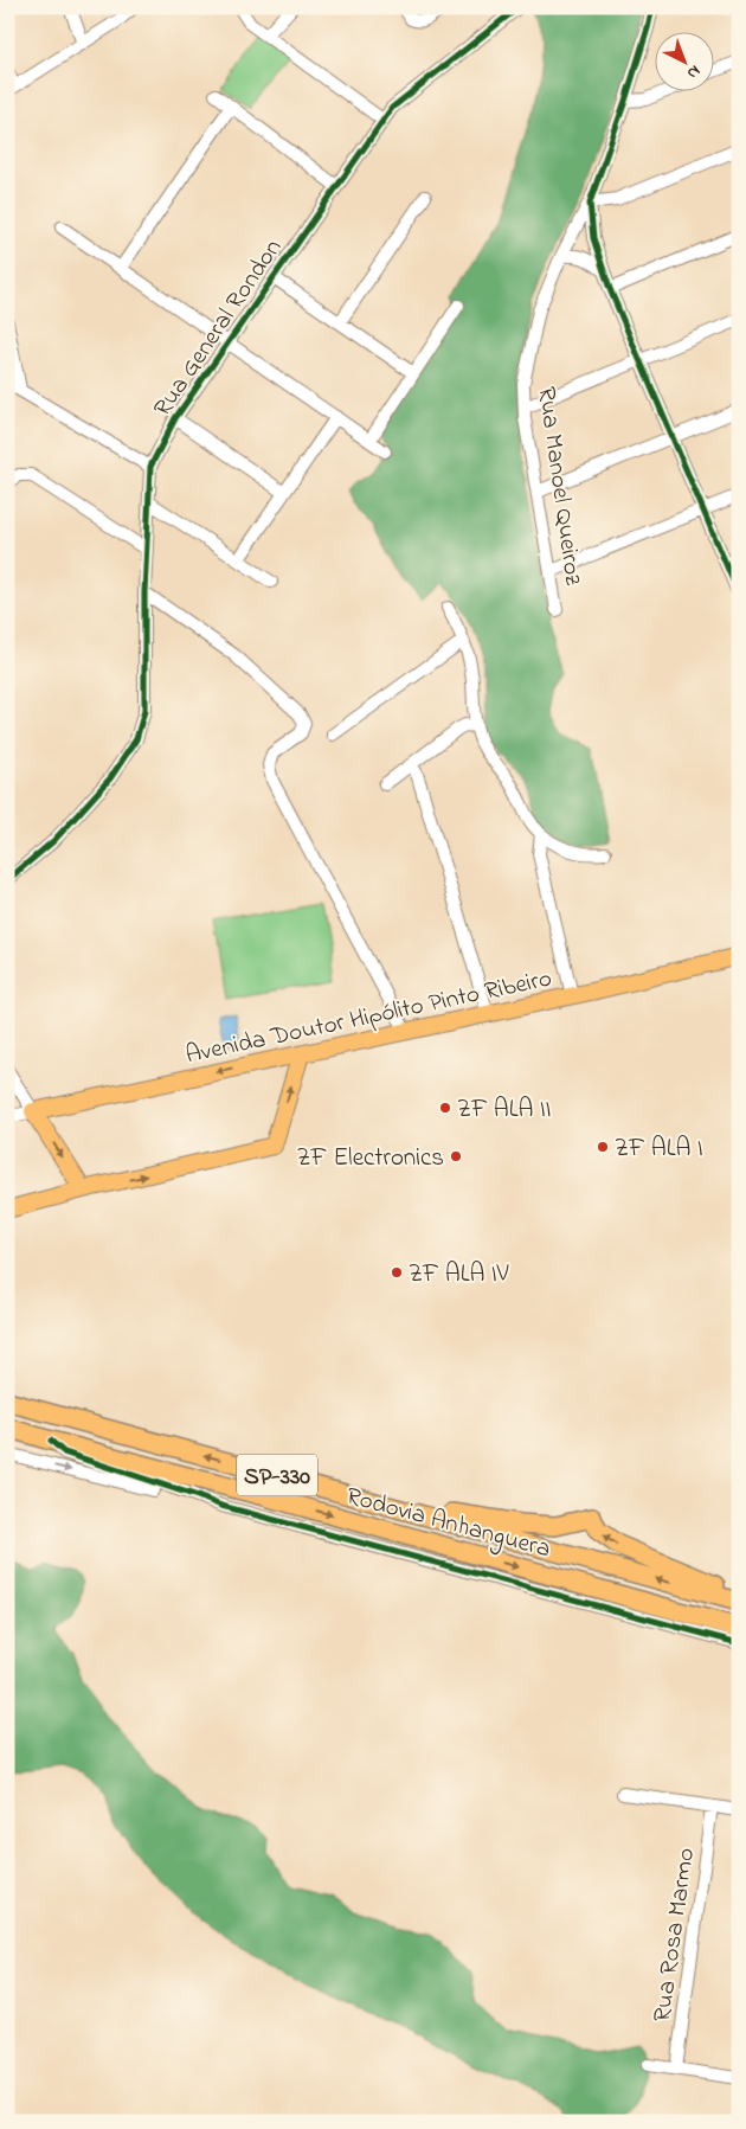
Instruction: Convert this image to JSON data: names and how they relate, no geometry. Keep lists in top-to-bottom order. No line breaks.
{"streets":{"highway":["SP-330","Rodovia Anhanguera"],"main road":["Avenida Doutor Hipólito Pinto Ribeiro"],"street":["Rua General Rondon","Rua Manoel Queiroz","Rua Rosa Marmo"]},"one_way":["Avenida Doutor Hipólito Pinto Ribeiro"],"places":["ZF ALA II","ZF ALA I","ZF Electronics","ZF ALA IV"],"north":"bottom right"}
